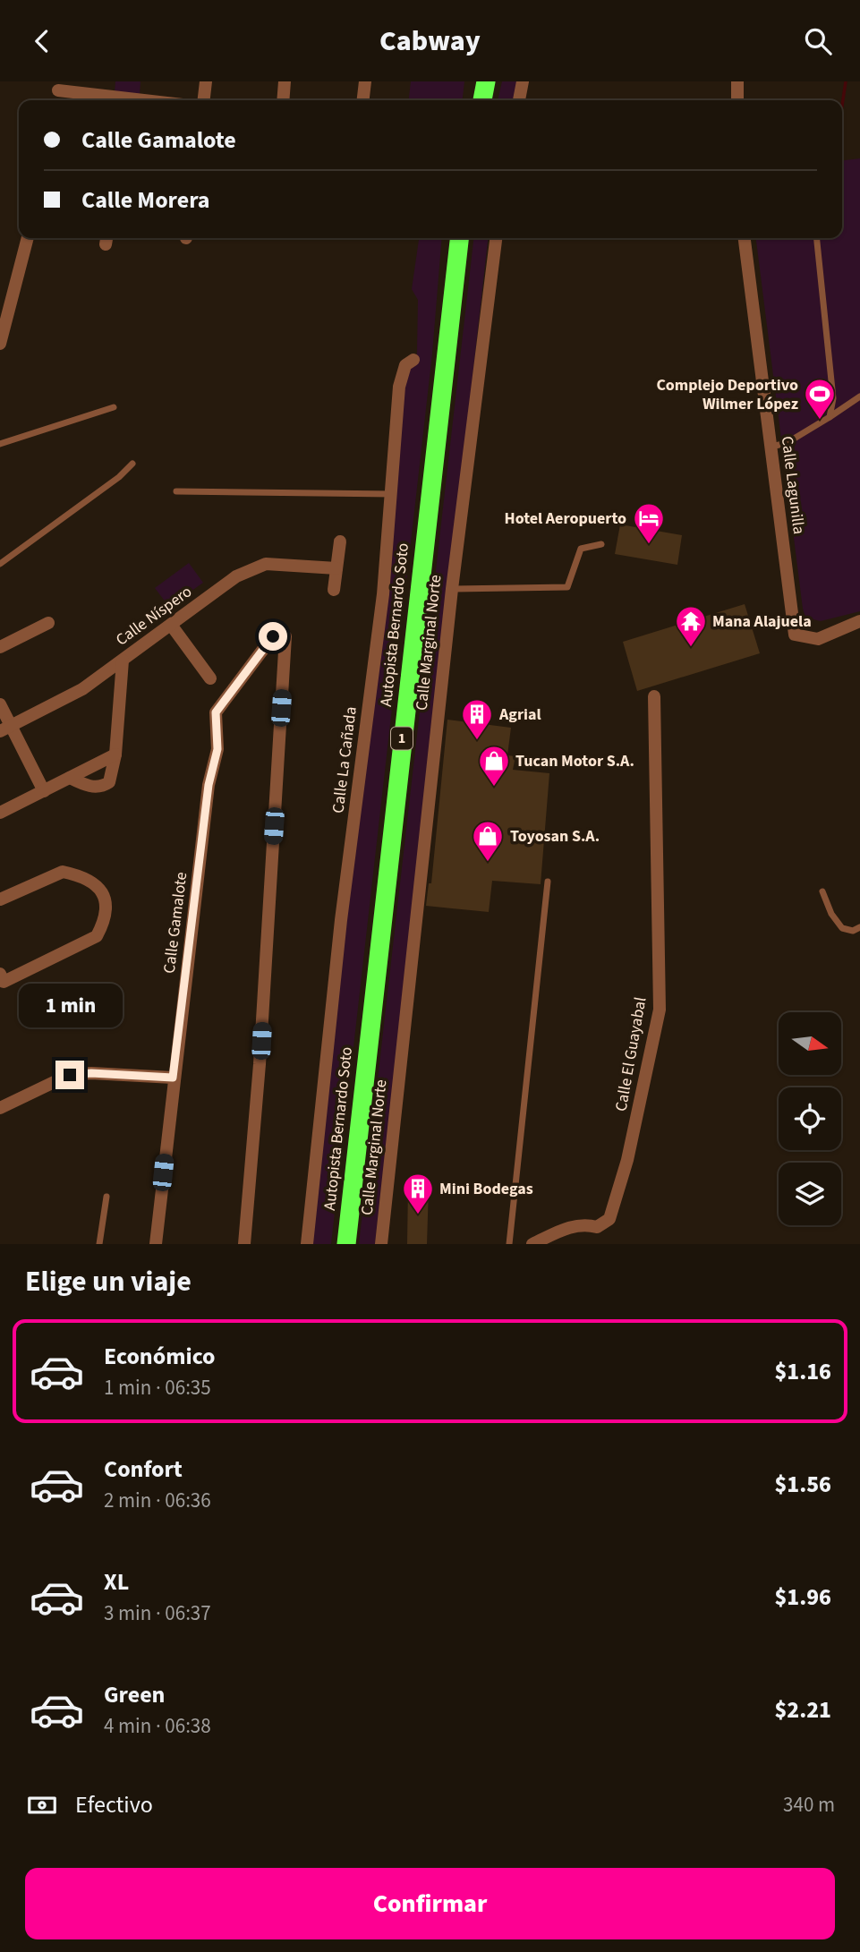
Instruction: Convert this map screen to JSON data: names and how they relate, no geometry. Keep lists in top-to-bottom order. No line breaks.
{"streets":{"highway":["Autopista Bernardo Soto","1"],"street":["Calle Lagunilla","Calle Níspero","Calle Marginal Norte","Calle La Cañada","Calle Gamalote","Calle El Guayabal"]},"places":{"sports":["Complejo Deportivo Wilmer López"],"hotel":["Hotel Aeropuerto"],"temple":["Mana Alajuela"],"building":["Agrial","Mini Bodegas"],"shop":["Tucan Motor S.A.","Toyosan S.A."]},"north":"right","page":{"header":"Cabway","banner":["Calle Gamalote","Calle Morera"],"bubble":"1 min","heading":"Elige un viaje","list":[{"name":"Económico","note":"1 min · 06:35","value":"$1.16"},{"name":"Confort","note":"2 min · 06:36","value":"$1.56"},{"name":"XL","note":"3 min · 06:37","value":"$1.96"},{"name":"Green","note":"4 min · 06:38","value":"$2.21"}],"pay":["Efectivo","340 m"],"buttons":"Confirmar"}}
